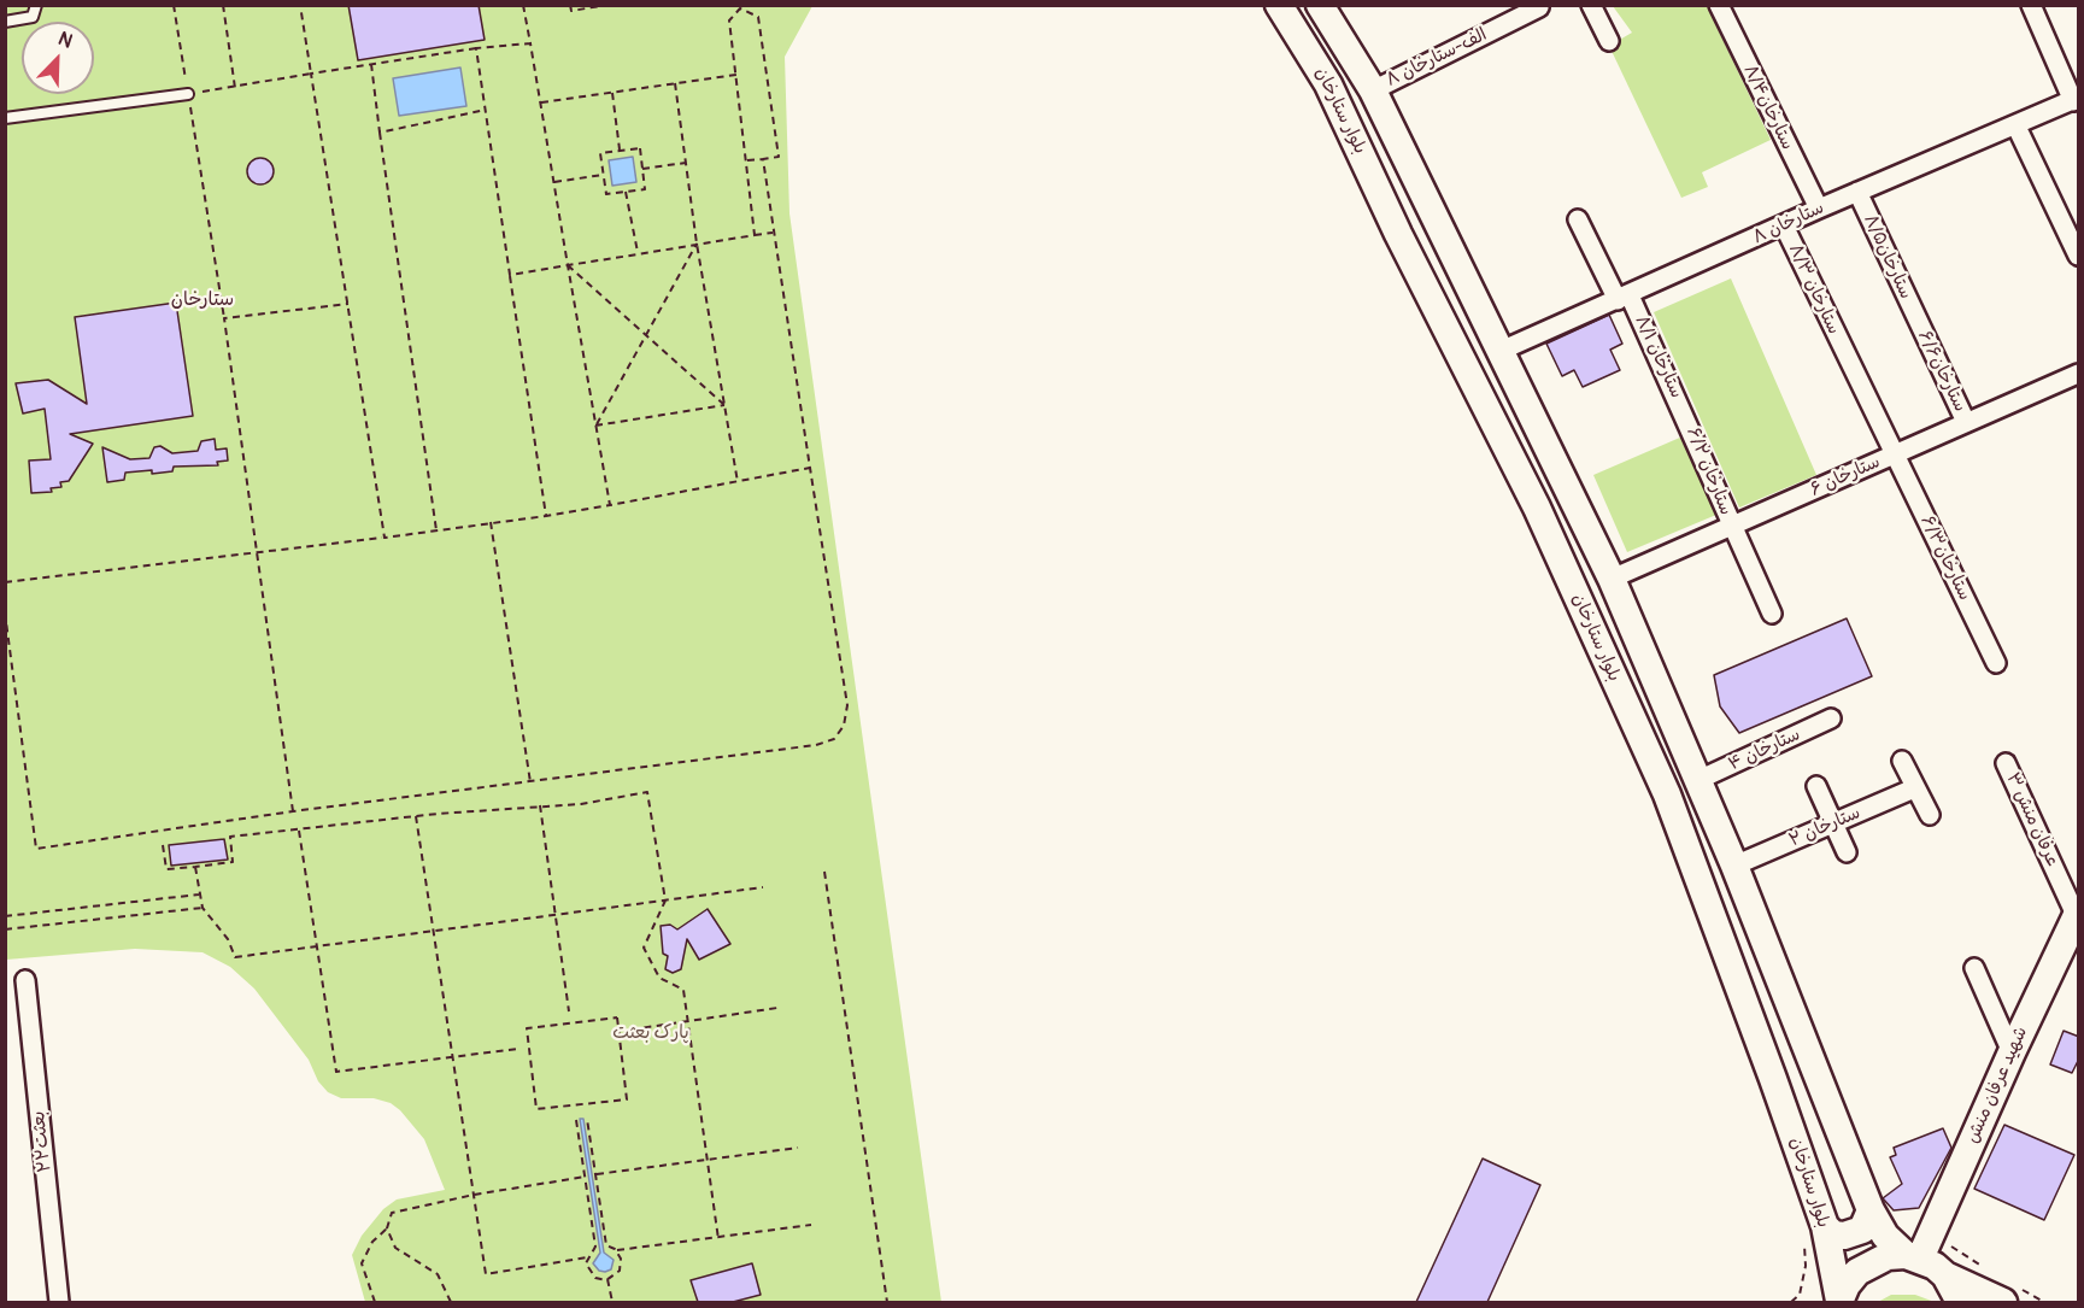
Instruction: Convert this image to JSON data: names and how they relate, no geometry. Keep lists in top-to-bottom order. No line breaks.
{"streets":{"main road":["بلوار ستارخان","شهید عرفان منش"],"street":["۸ الف-ستارخان","ستارخان۸/۴","ستارخان ۸","ستارخان۸/۵","ستارخان ۸/۳","ستارخان ۸/۱","ستارخان۶/۶","ستارخان ۶/۲","ستارخان ۶","ستارخان۶/۳","۴ ستارخان","۳ عرفان منش","۲ ستارخان","بعثت۲۲"]},"crossings":[["۸ الف-ستارخان","بلوار ستارخان"],["ستارخان۸/۴","ستارخان ۸"],["بلوار ستارخان","ستارخان ۸"],["بلوار ستارخان","ستارخان ۶"],["بلوار ستارخان","۴ ستارخان"],["بلوار ستارخان","۲ ستارخان"],["بلوار ستارخان","شهید عرفان منش"],["ستارخان ۸","ستارخان۸/۵"],["ستارخان ۸","ستارخان ۸/۳"],["ستارخان ۸","ستارخان ۸/۱"],["ستارخان۸/۵","ستارخان۶/۶"],["ستارخان ۸/۳","ستارخان ۶"],["ستارخان ۸/۳","ستارخان۶/۳"],["ستارخان ۸/۱","ستارخان ۶/۲"],["ستارخان۶/۶","ستارخان ۶"],["ستارخان ۶/۲","ستارخان ۶"],["ستارخان ۶","ستارخان۶/۳"],["۳ عرفان منش","شهید عرفان منش"]],"districts":["ستارخان"],"parks":["پارک بعثت"],"north":"top right"}
